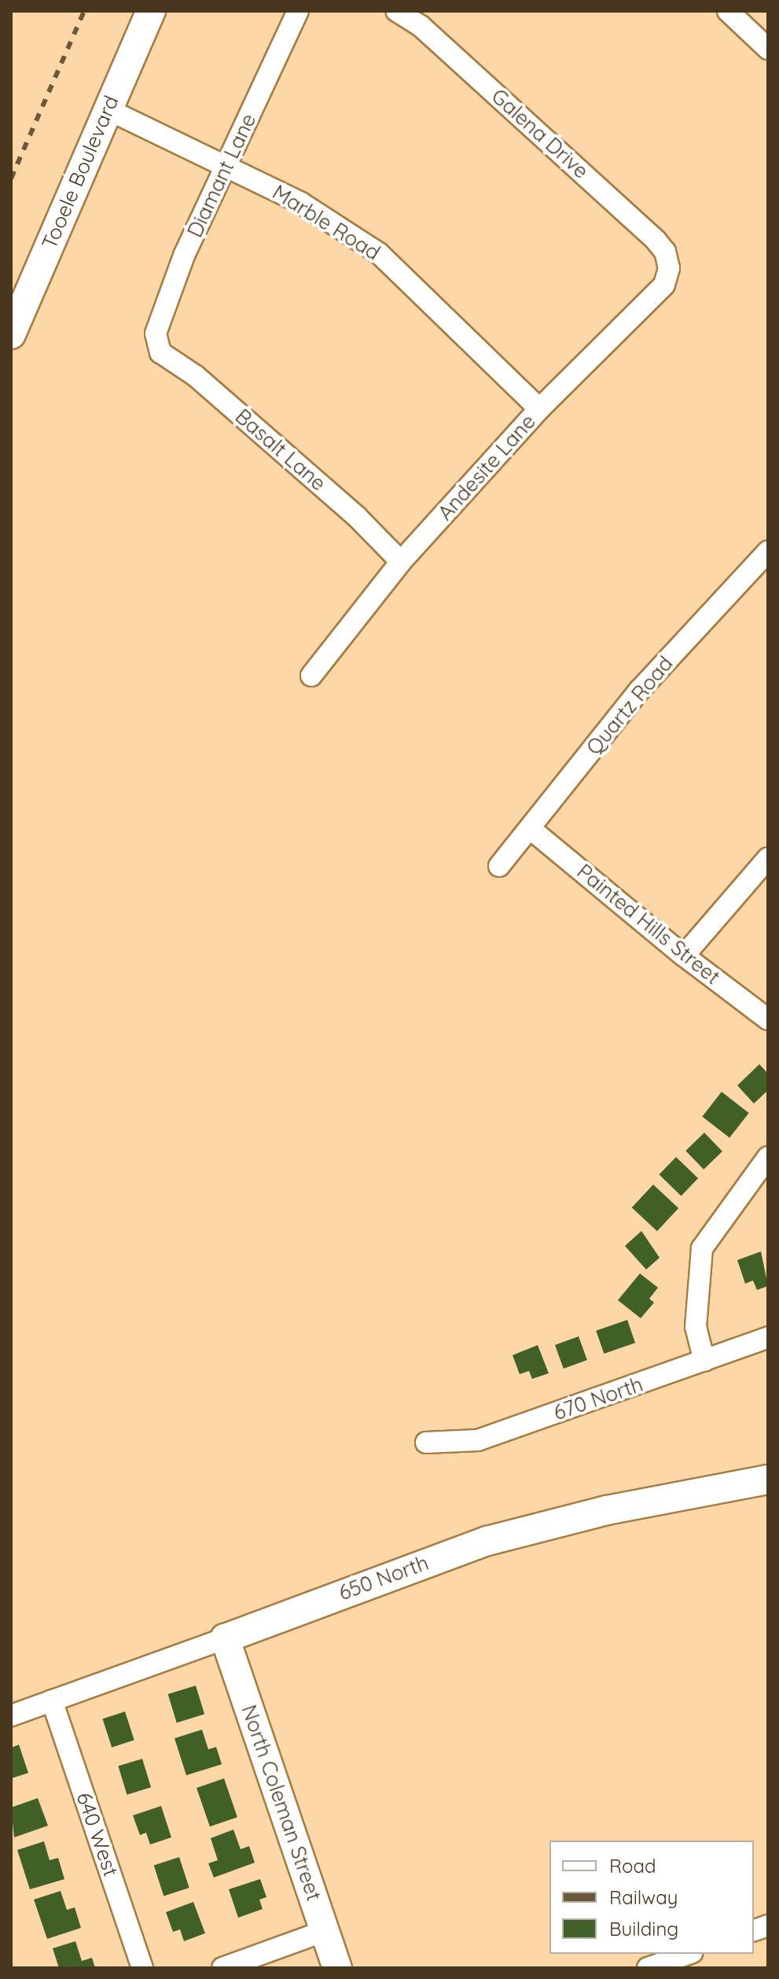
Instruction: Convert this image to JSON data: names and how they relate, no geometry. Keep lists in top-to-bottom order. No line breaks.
{"streets":{"street":["Galena Drive","Tooele Boulevard","Diamant Lane","Marble Road","Basalt Lane","Andesite Lane","Quartz Road","Painted Hills Street","670 North","650 North","North Coleman Street","640 West"]},"crossings":[["Galena Drive","Andesite Lane"],["Tooele Boulevard","Marble Road"],["Diamant Lane","Marble Road"],["Diamant Lane","Basalt Lane"],["Marble Road","Andesite Lane"],["Basalt Lane","Andesite Lane"],["Quartz Road","Painted Hills Street"],["650 North","North Coleman Street"],["650 North","640 West"]],"legend":["Road","Railway","Building"]}
